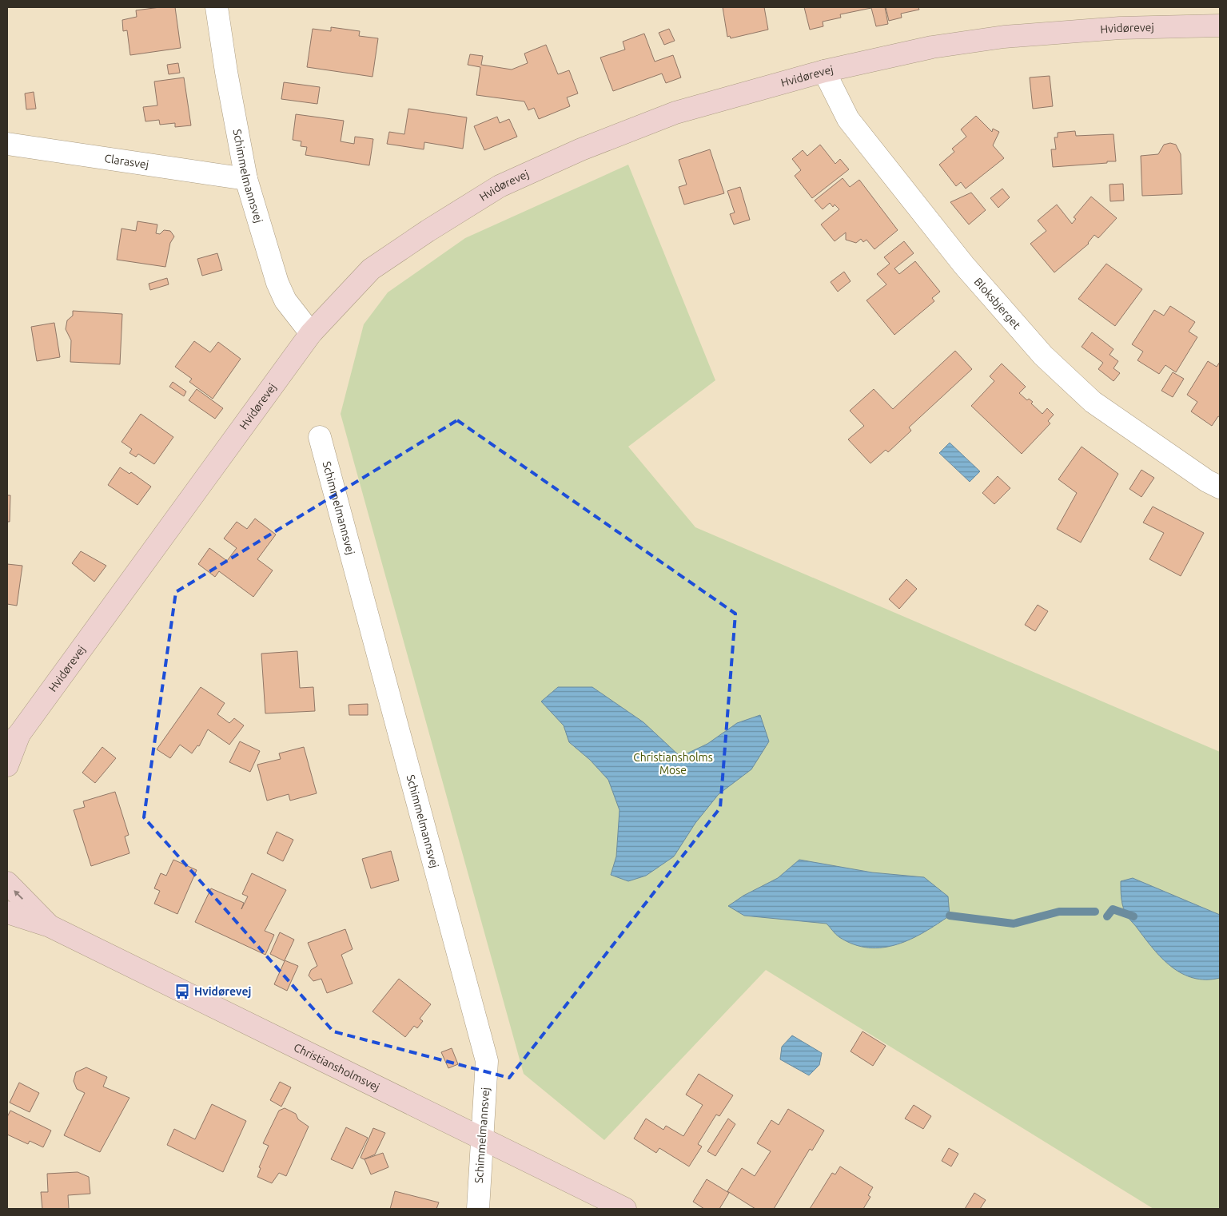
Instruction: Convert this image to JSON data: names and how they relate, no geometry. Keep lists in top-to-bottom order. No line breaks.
{"streets":{"street":["Hvidørevej","Clarasvej","Schimmelmannsvej","Bloksbjerget","Christiansholmsvej"]},"crossings":[["Hvidørevej","Schimmelmannsvej"],["Hvidørevej","Bloksbjerget"],["Clarasvej","Schimmelmannsvej"],["Schimmelmannsvej","Christiansholmsvej"]],"parks":["Christiansholms Mose"],"places":{"bus stop":["Hvidørevej"]}}
